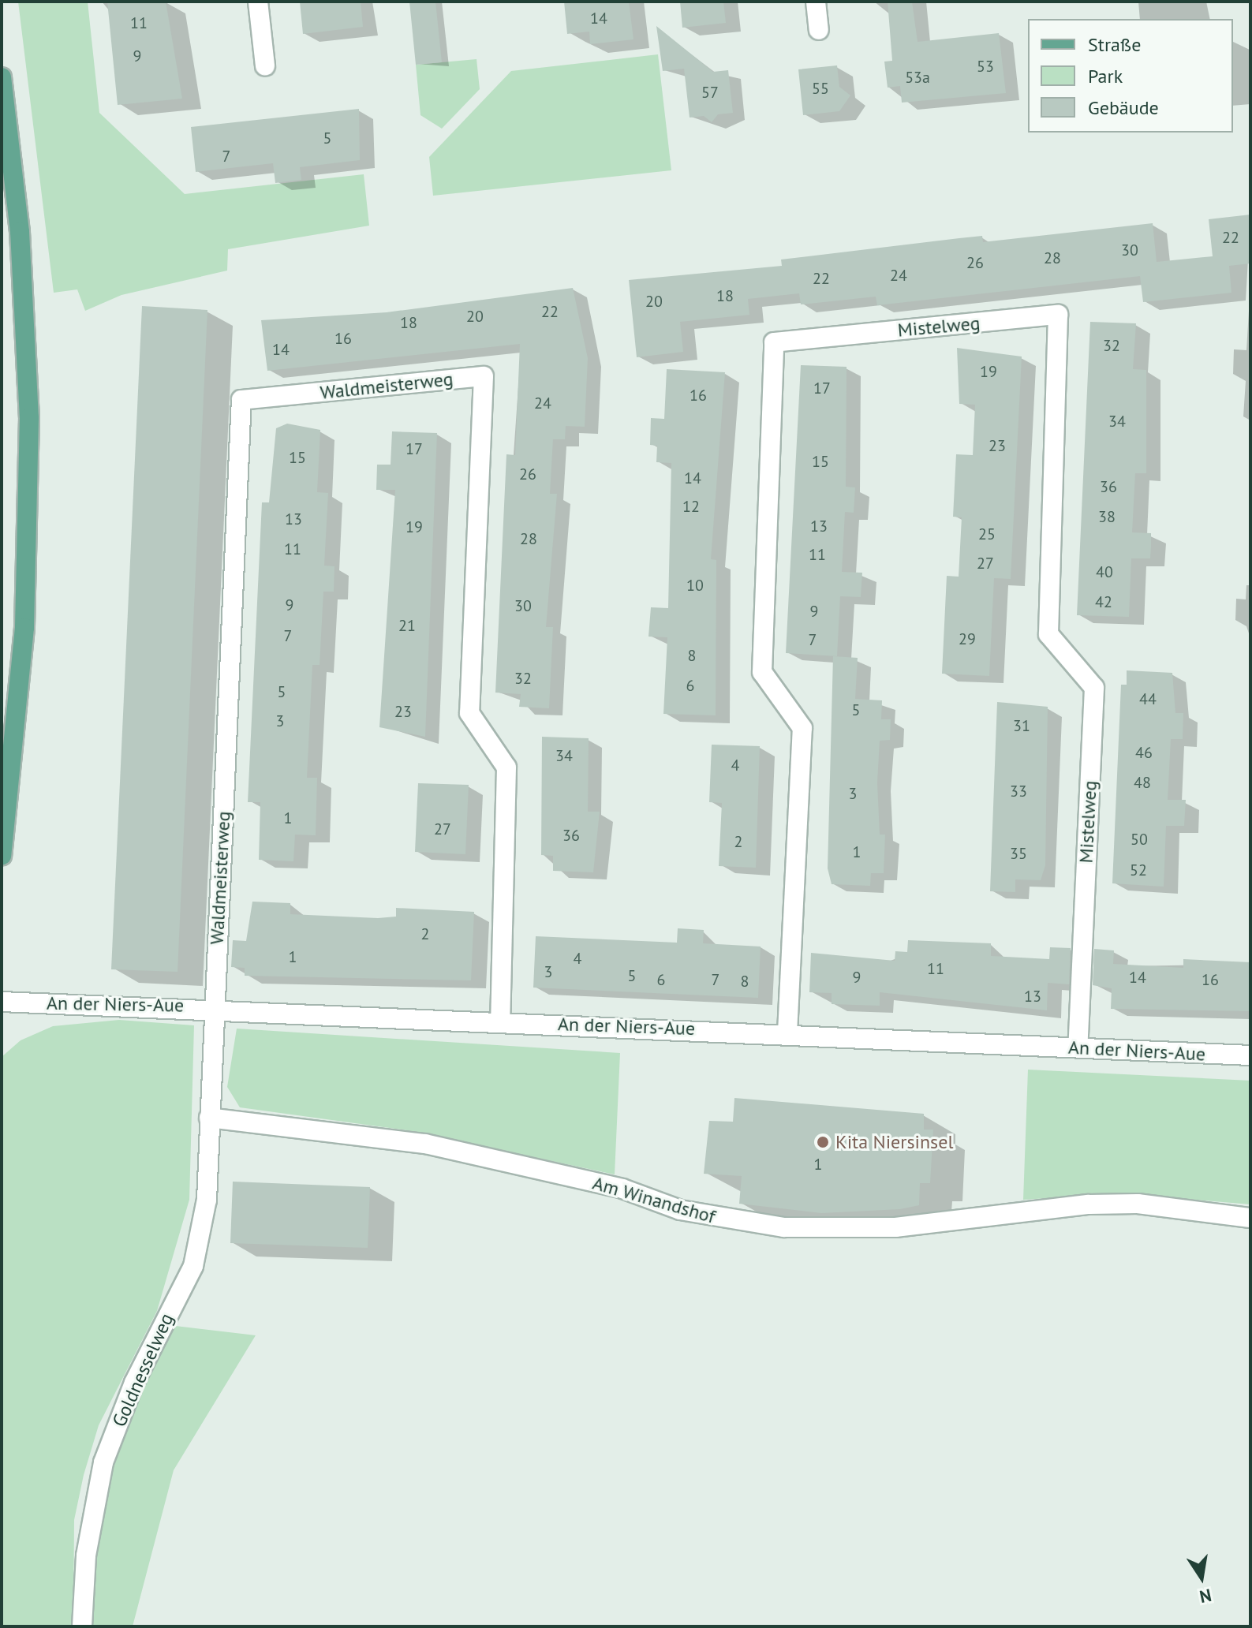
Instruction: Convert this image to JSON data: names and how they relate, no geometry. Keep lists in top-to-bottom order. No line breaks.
{"streets":{"street":["Mistelweg","Waldmeisterweg","An der Niers-Aue","Am Winandshof","Goldnesselweg"]},"crossings":[["Mistelweg","An der Niers-Aue"],["Waldmeisterweg","An der Niers-Aue"],["Am Winandshof","Goldnesselweg"]],"places":["Kita Niersinsel"],"house_numbers":["14","11","9","53","53a","55","57","5","7","22","30","28","26","24","22","18","20","22","20","18","16","32","14","19","17","16","24","34","23","17","15","15","26","14","36","12","38","13","13","19","25","28","11","11","27","40","10","42","9","30","9","21","7","29","7","8","32","6","5","44","5","23","3","31","46","34","4","48","33","3","1","27","36","50","2","1","35","52","2","1","4","11","3","5","9","14","6","7","16","8","13","1"],"legend":["Straße","Park","Gebäude"],"north":"bottom"}
